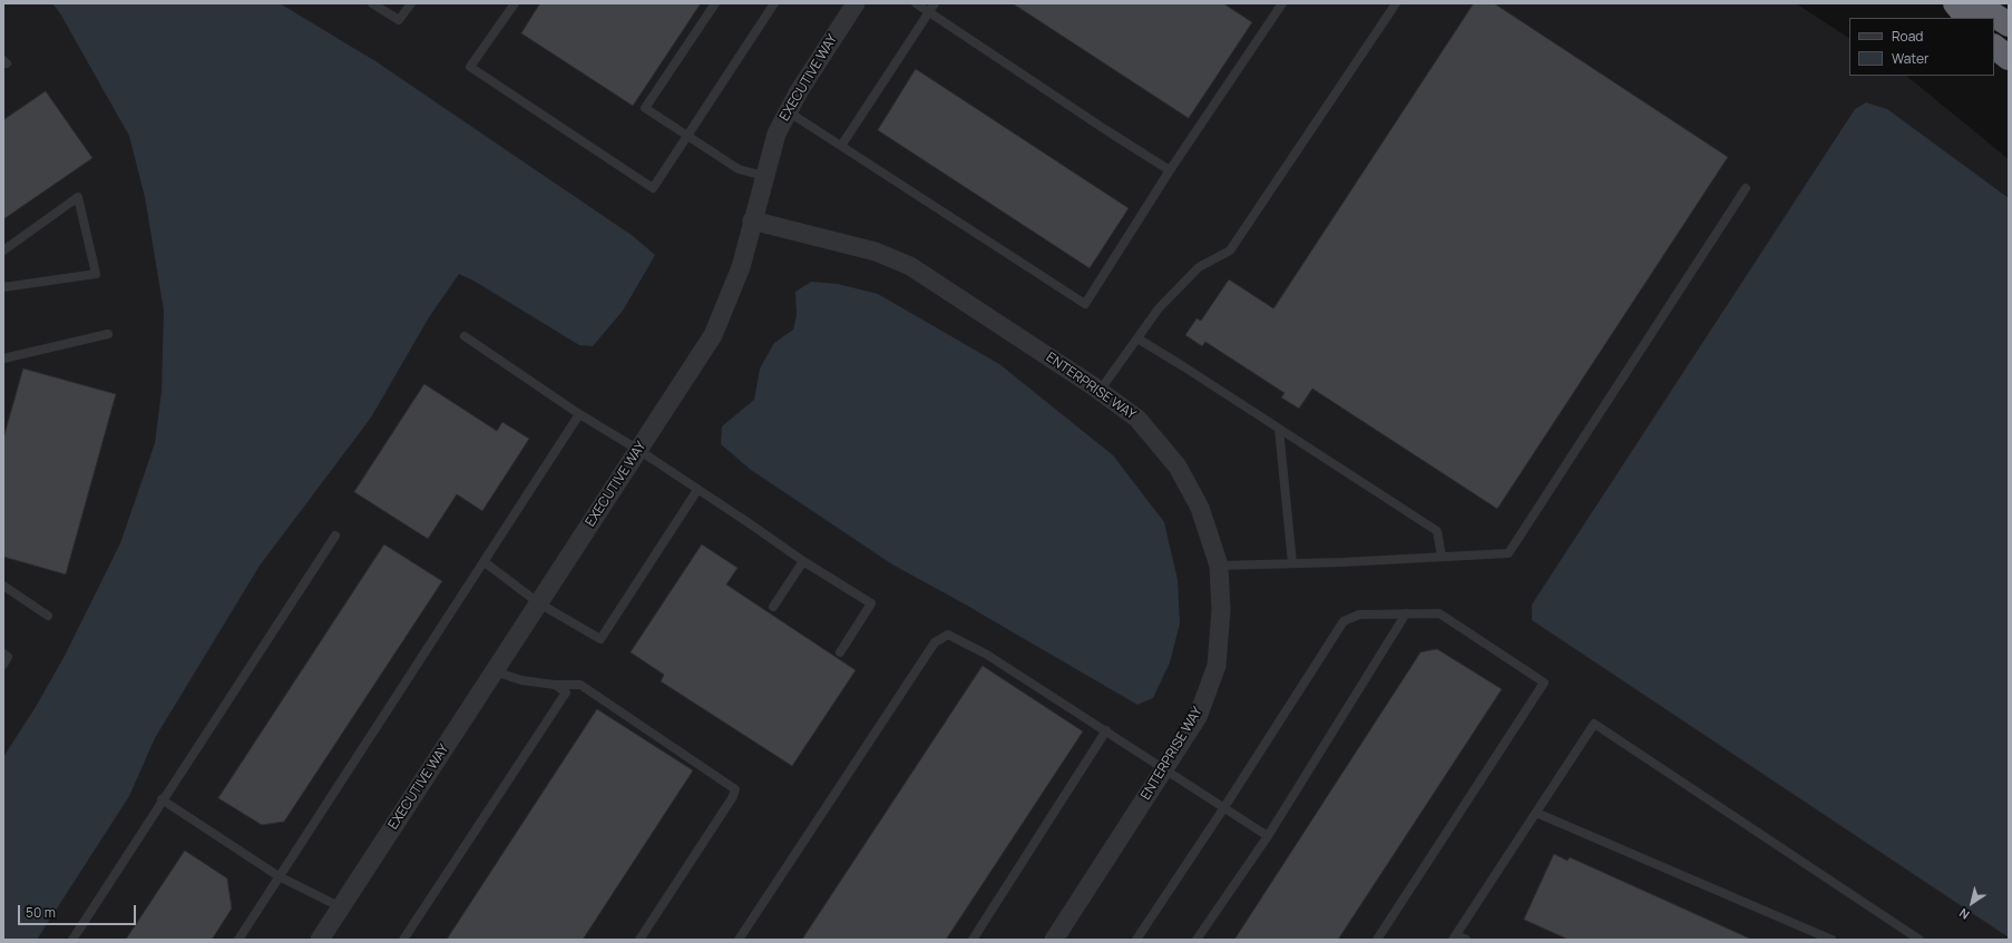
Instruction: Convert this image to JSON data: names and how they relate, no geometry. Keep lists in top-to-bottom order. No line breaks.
{"streets":{"street":["EXECUTIVE WAY","ENTERPRISE WAY"]},"crossings":[["EXECUTIVE WAY","ENTERPRISE WAY"]],"legend":["Road","Water"],"scale_bar":"50 m","north":"bottom left"}
